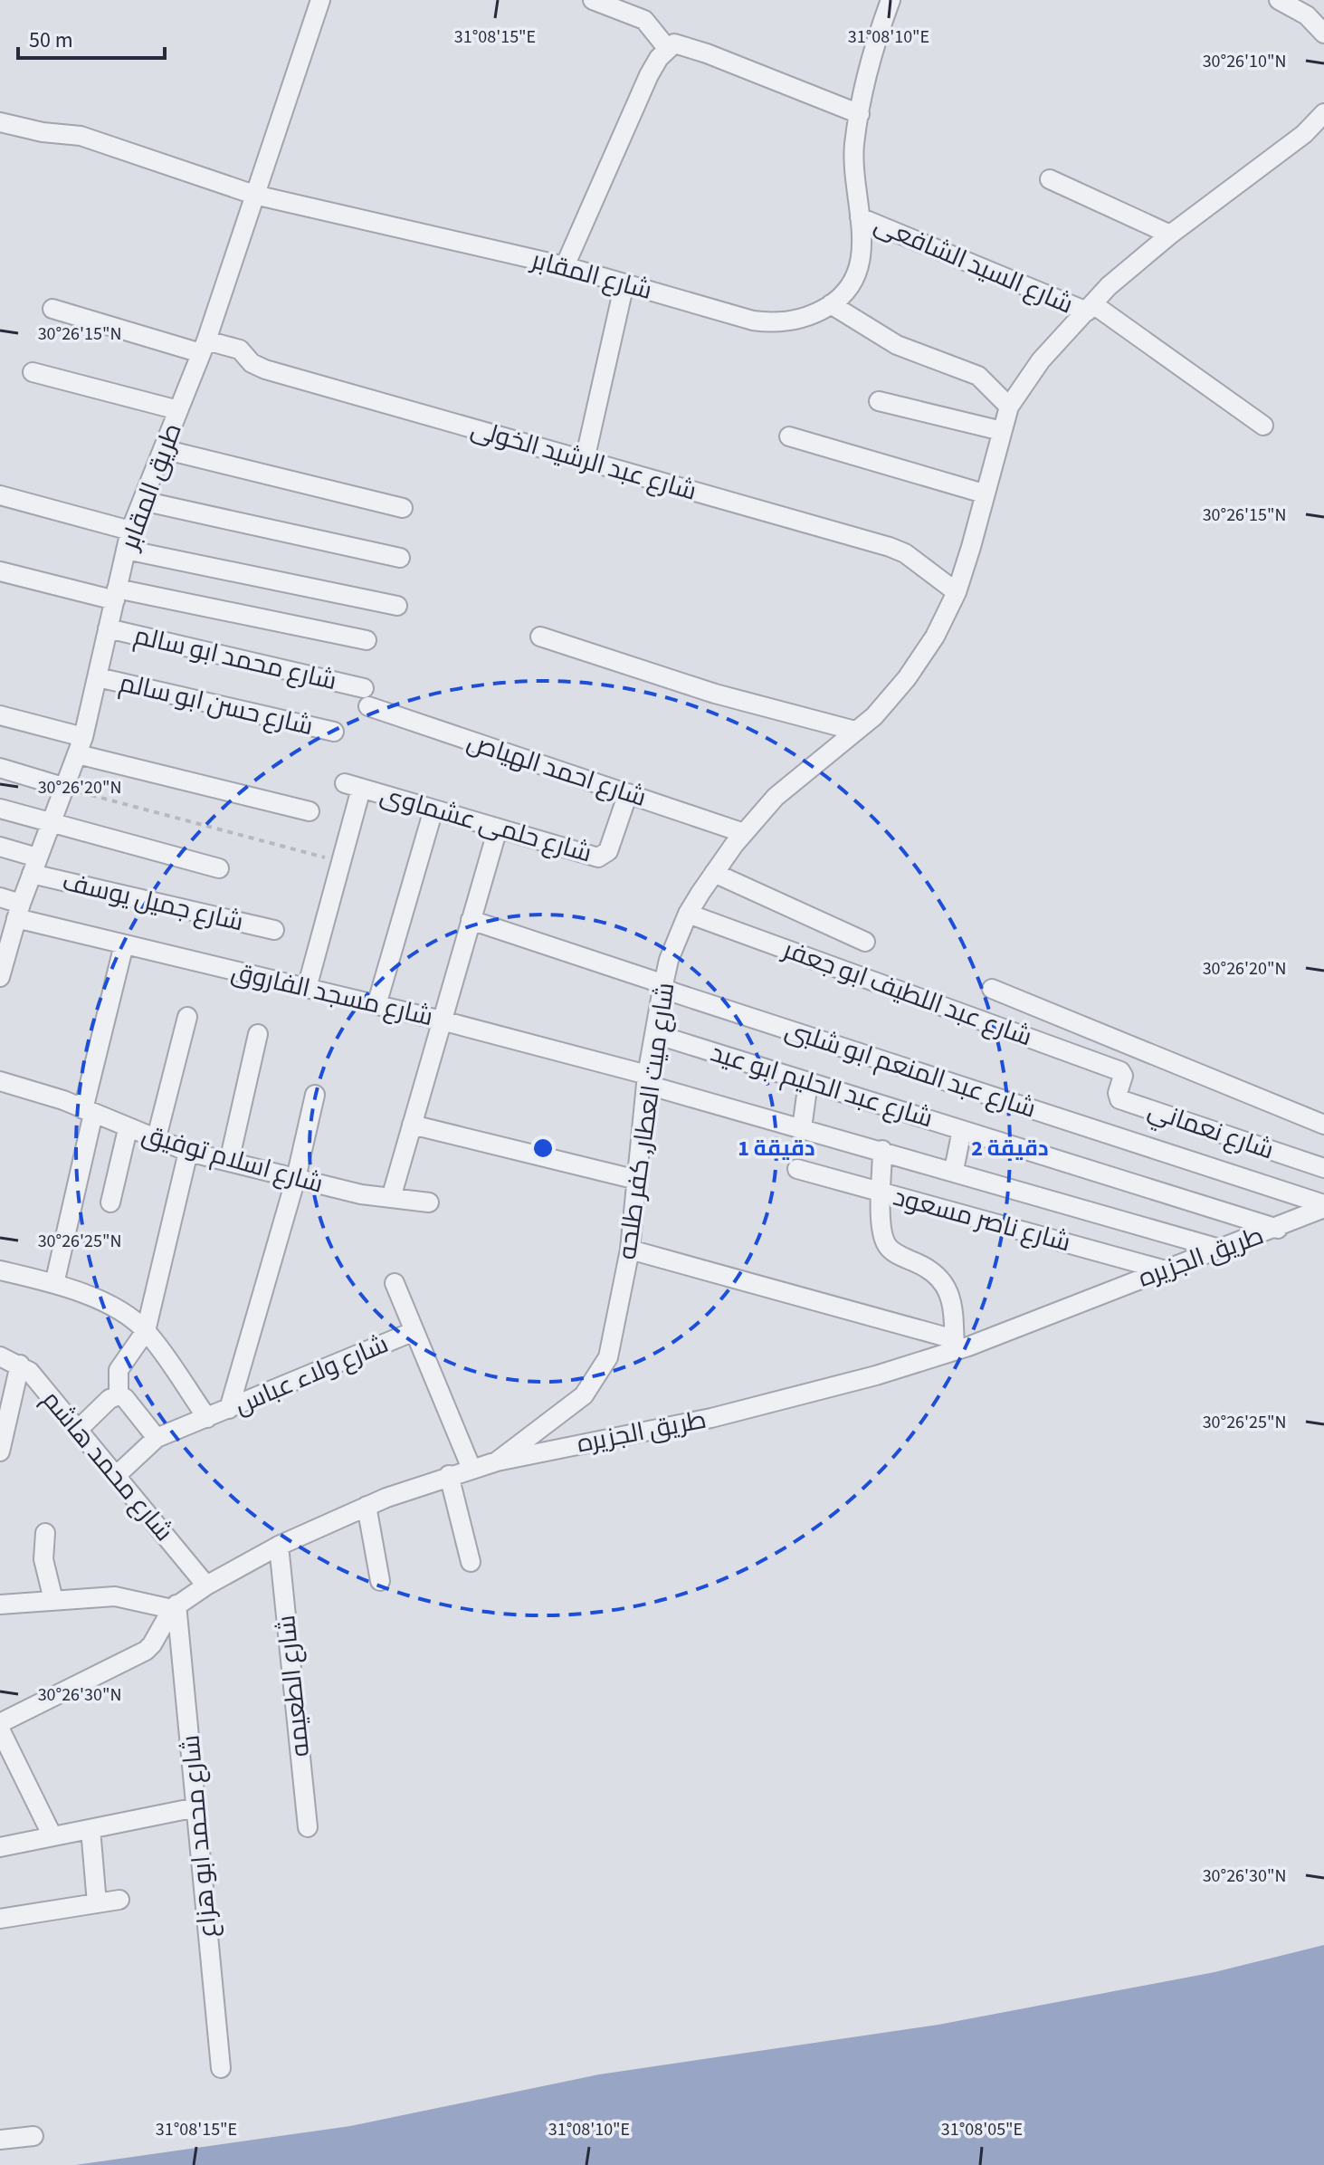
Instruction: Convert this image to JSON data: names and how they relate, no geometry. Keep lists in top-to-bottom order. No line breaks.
{"streets":{"street":["شارع السيد الشافعى","شارع المقابر","شارع عبد الرشيد الخولى","طريق المقابر","شارع محمد ابو سالم","شارع حسن ابو سالم","شارع احمد الهياص","شارع حلمى عشماوى","شارع جميل يوسف","شارع عبد اللطيف ابو جعفر","شارع مسجد الفاروق","شارع عبد المنعم ابو شلبى","شارع عبد الحليم ابو عيد","شارع ميت العطار, كفر طلحه","شارع نعماني","شارع اسلام توفيق","شارع ناصر مسعود","طريق الجزيره","شارع ولاء عباس","شارع محمد هاشم","شارع الطعيمه","شارع محمد ابو هزاع"]},"crossings":[["شارع السيد الشافعى","شارع المقابر"],["شارع السيد الشافعى","شارع ميت العطار, كفر طلحه"],["شارع المقابر","طريق المقابر"],["شارع عبد الرشيد الخولى","طريق المقابر"],["شارع عبد الرشيد الخولى","شارع ميت العطار, كفر طلحه"],["طريق المقابر","شارع محمد ابو سالم"],["طريق المقابر","شارع حسن ابو سالم"],["طريق المقابر","شارع جميل يوسف"],["طريق المقابر","شارع مسجد الفاروق"],["شارع محمد ابو سالم","شارع احمد الهياص"],["شارع احمد الهياص","شارع حلمى عشماوى"],["شارع احمد الهياص","شارع ميت العطار, كفر طلحه"],["شارع عبد اللطيف ابو جعفر","شارع ميت العطار, كفر طلحه"],["شارع عبد اللطيف ابو جعفر","شارع نعماني"],["شارع مسجد الفاروق","شارع ميت العطار, كفر طلحه"],["شارع مسجد الفاروق","طريق الجزيره"],["شارع عبد المنعم ابو شلبى","شارع ميت العطار, كفر طلحه"],["شارع عبد المنعم ابو شلبى","طريق الجزيره"],["شارع عبد الحليم ابو عيد","شارع ميت العطار, كفر طلحه"],["شارع عبد الحليم ابو عيد","طريق الجزيره"],["شارع ميت العطار, كفر طلحه","طريق الجزيره"],["شارع ناصر مسعود","طريق الجزيره"],["طريق الجزيره","شارع محمد هاشم"],["طريق الجزيره","شارع الطعيمه"],["طريق الجزيره","شارع محمد ابو هزاع"]],"scale_bar":"50 m","coordinates":["31°08'15\"E","31°08'10\"E","30°26'10\"N","30°26'15\"N","30°26'20\"N","30°26'25\"N","30°26'30\"N","31°08'05\"E"],"rings":["1 دقيقة","2 دقيقة"]}
